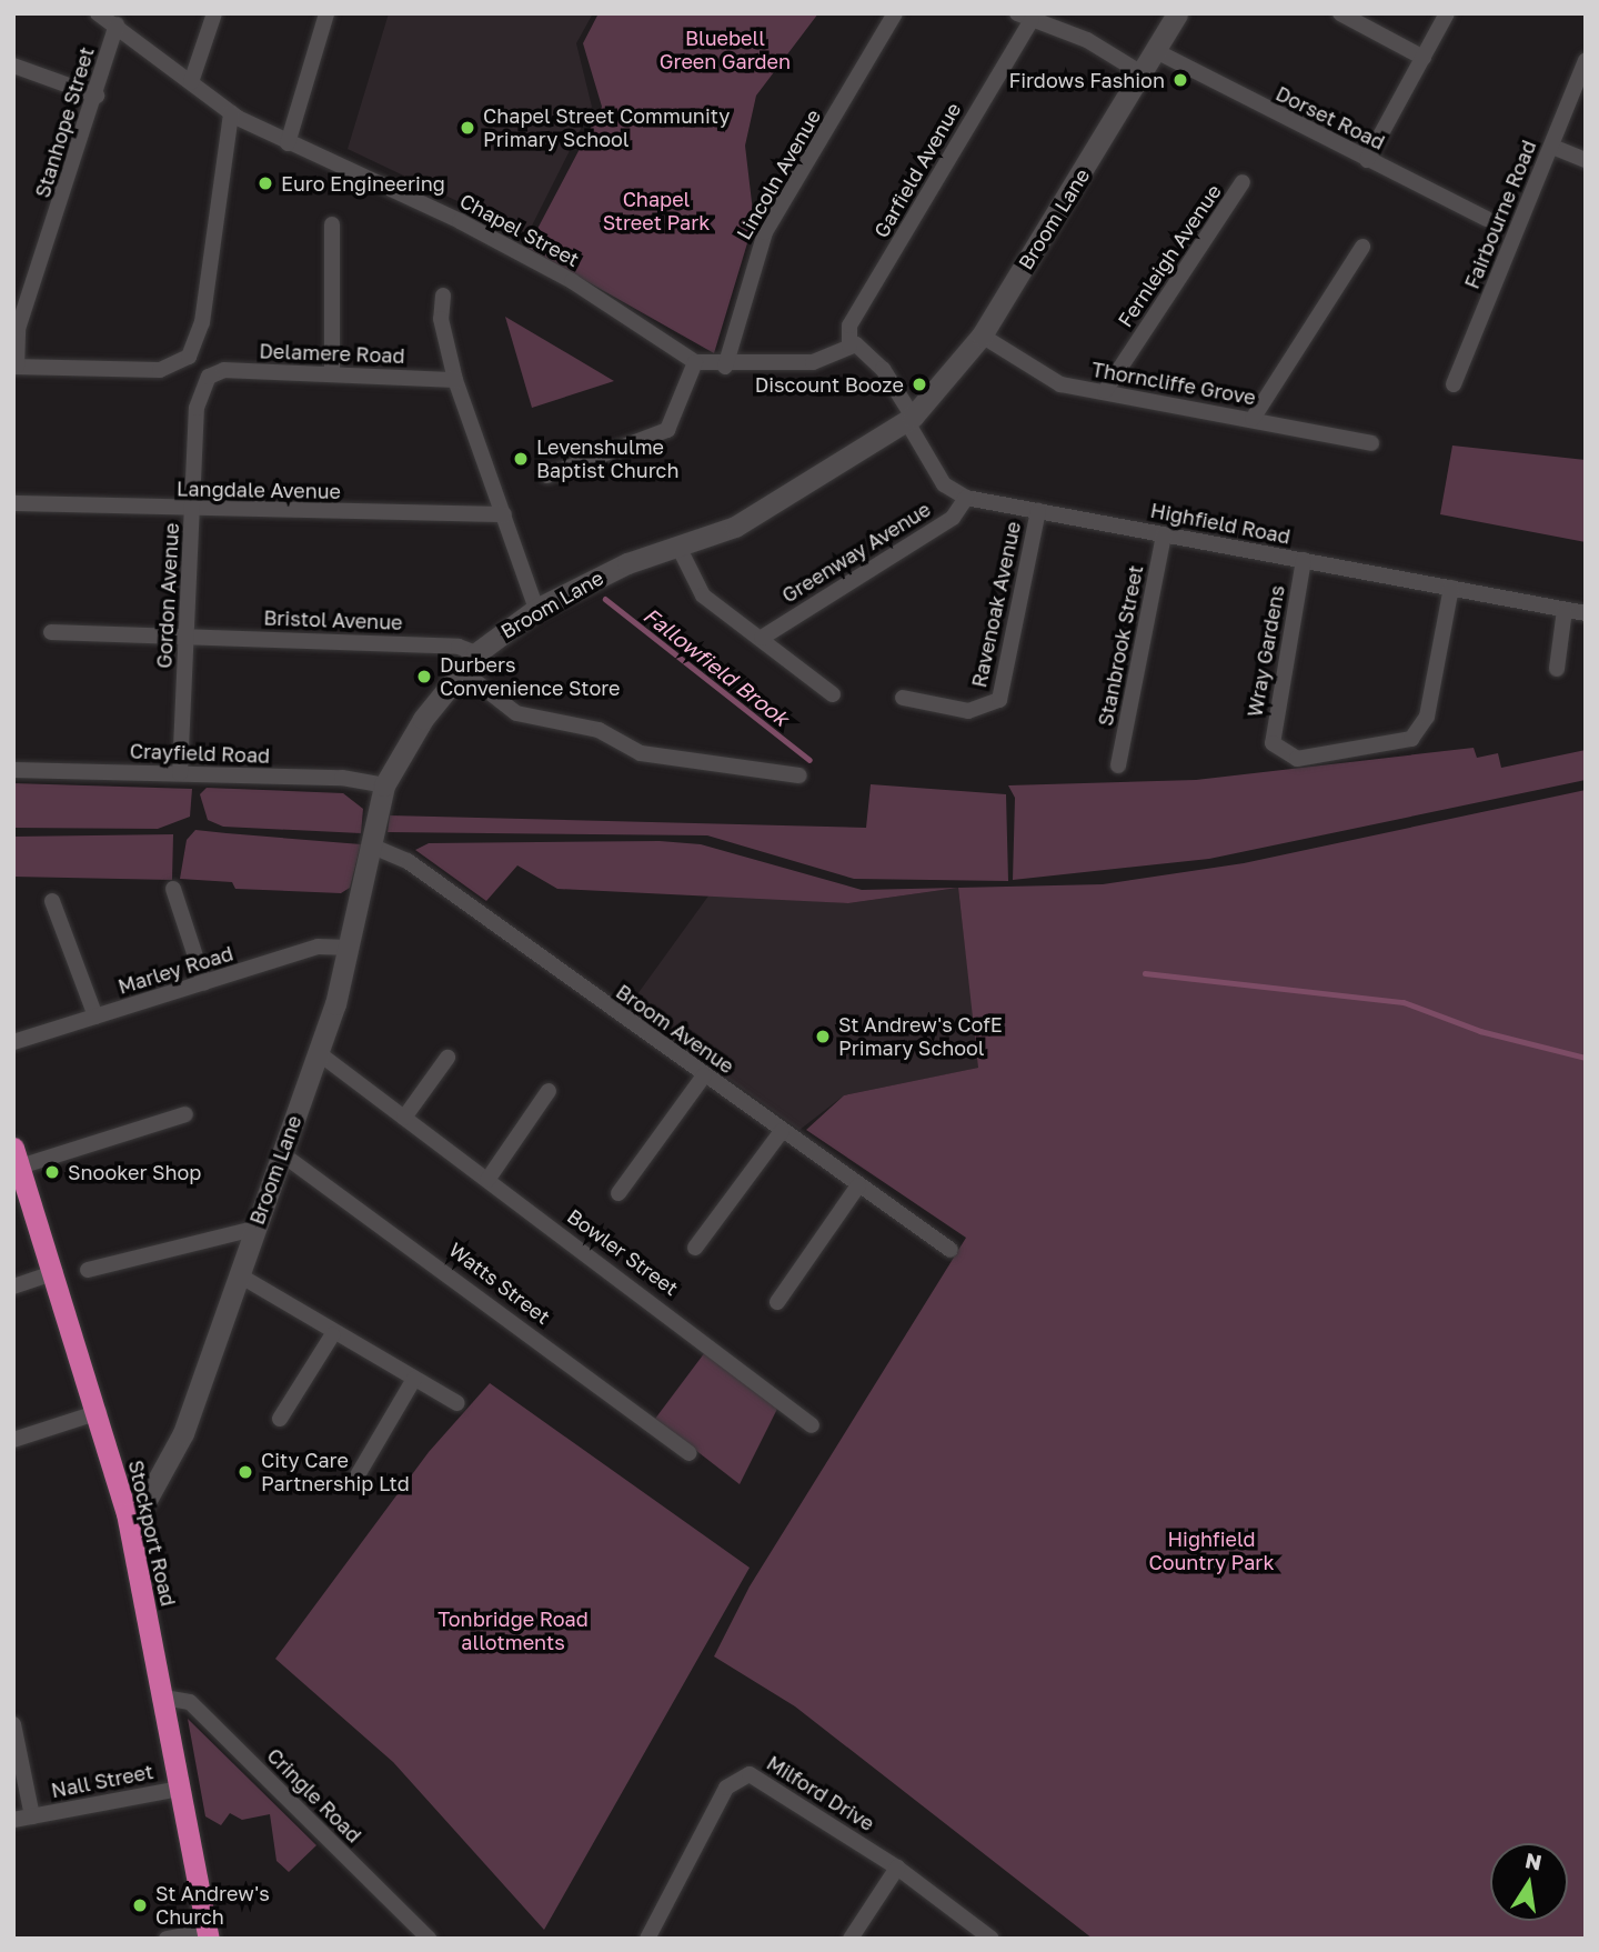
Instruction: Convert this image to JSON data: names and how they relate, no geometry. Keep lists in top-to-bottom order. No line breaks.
{"streets":{"highway":["Stockport Road"],"main road":["Broom Lane"],"street":["Dorset Road","Stanhope Street","Garfield Avenue","Lincoln Avenue","Fairbourne Road","Chapel Street","Fernleigh Avenue","Delamere Road","Thorncliffe Grove","Langdale Avenue","Highfield Road","Greenway Avenue","Gordon Avenue","Ravenoak Avenue","Bristol Avenue","Stanbrook Street","Wray Gardens","Crayfield Road","Marley Road","Broom Avenue","Bowler Street","Watts Street","Nall Street","Milford Drive","Cringle Road"]},"crossings":[["Dorset Road","Broom Lane"],["Stanhope Street","Chapel Street"],["Garfield Avenue","Chapel Street"],["Lincoln Avenue","Chapel Street"],["Broom Lane","Thorncliffe Grove"],["Broom Lane","Highfield Road"],["Broom Lane","Bristol Avenue"],["Broom Lane","Crayfield Road"],["Broom Lane","Marley Road"],["Broom Lane","Broom Avenue"],["Broom Lane","Bowler Street"],["Broom Lane","Watts Street"],["Broom Lane","Stockport Road"],["Fernleigh Avenue","Thorncliffe Grove"],["Delamere Road","Gordon Avenue"],["Langdale Avenue","Gordon Avenue"],["Highfield Road","Greenway Avenue"],["Highfield Road","Ravenoak Avenue"],["Highfield Road","Stanbrook Street"],["Highfield Road","Wray Gardens"],["Gordon Avenue","Bristol Avenue"],["Gordon Avenue","Crayfield Road"],["Stockport Road","Nall Street"],["Stockport Road","Cringle Road"]],"water":["Fallowfield Brook"],"parks":["Bluebell Green Garden","Chapel Street Park","Highfield Country Park","Tonbridge Road allotments"],"places":["Firdows Fashion","Chapel Street Community Primary School","Euro Engineering","Discount Booze","Levenshulme Baptist Church","Durbers Convenience Store","St Andrew's CofE Primary School","Snooker Shop","City Care Partnership Ltd","St Andrew's Church"],"north":"top"}
